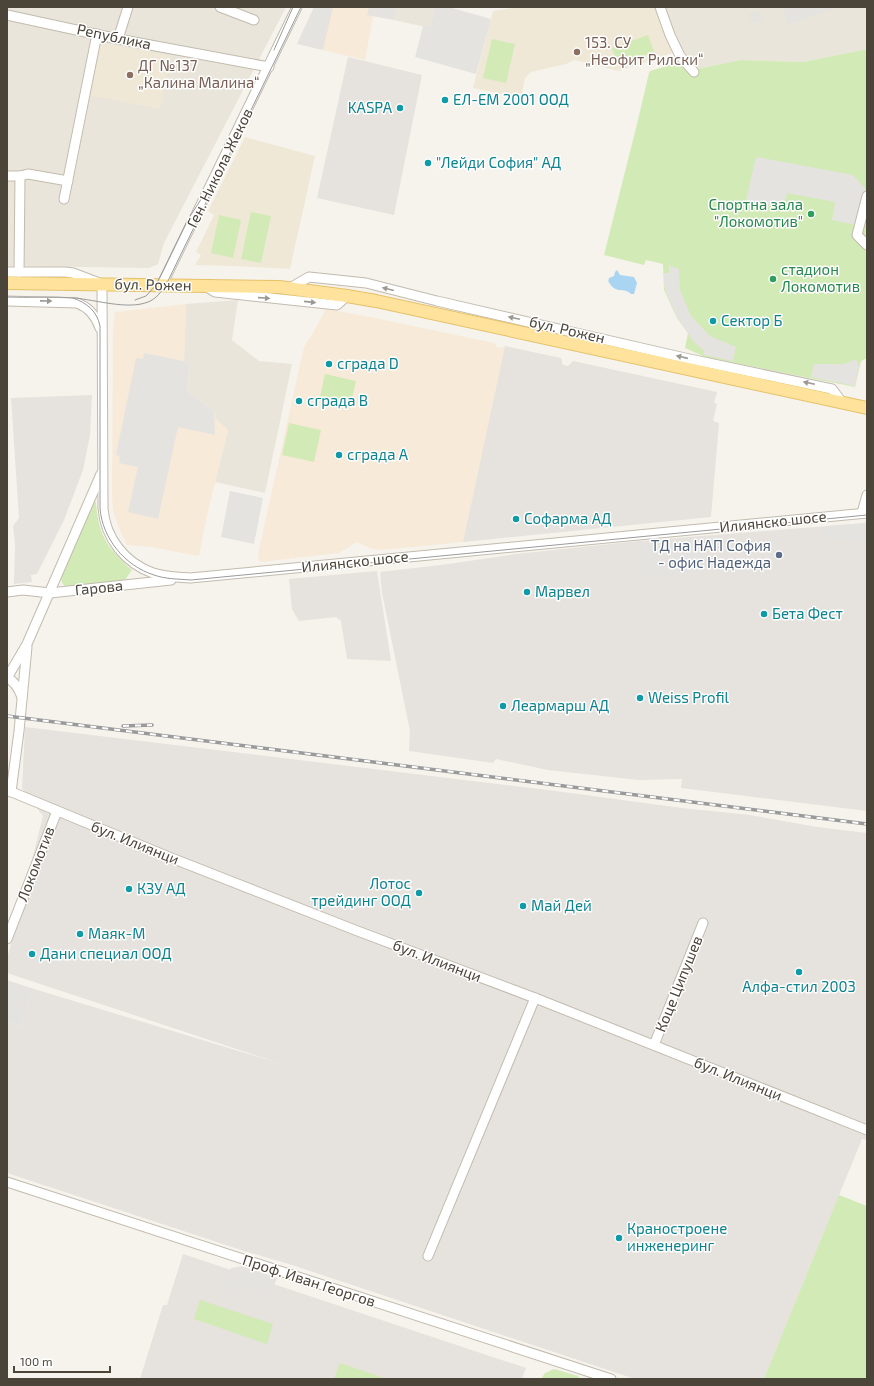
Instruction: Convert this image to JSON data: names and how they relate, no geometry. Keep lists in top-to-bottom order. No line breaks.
{"streets":{"main road":["бул. Рожен"],"street":["Република","Ген. Никола Жеков","Илиянско шосе","Гарова","бул. Илиянци","Локомотив","Коце Ципушев","Проф. Иван Георгов"]},"crossings":[["Република","Ген. Никола Жеков"],["Ген. Никола Жеков","бул. Рожен"],["бул. Рожен","Илиянско шосе"],["Илиянско шосе","Гарова"],["бул. Илиянци","Локомотив"],["бул. Илиянци","Коце Ципушев"]],"places":["153. СУ „Неофит Рилски“","ДГ №137 „Калина Малина“","ЕЛ-ЕМ 2001 ООД","KASPA","\"Лейди София\" АД","Спортна зала \"Локомотив\"","стадион Локомотив","Сектор Б","сграда D","сграда В","сграда А","Софарма АД","ТД на НАП София - офис Надежда","Марвел","Бета Фест","Weiss Profil","Леармарш АД","КЗУ АД","Лотос трейдинг ООД","Май Дей","Маяк-М","Дани специал ООД","Алфа-стил 2003","Краностроене инженеринг"],"scale_bar":"100 m"}
